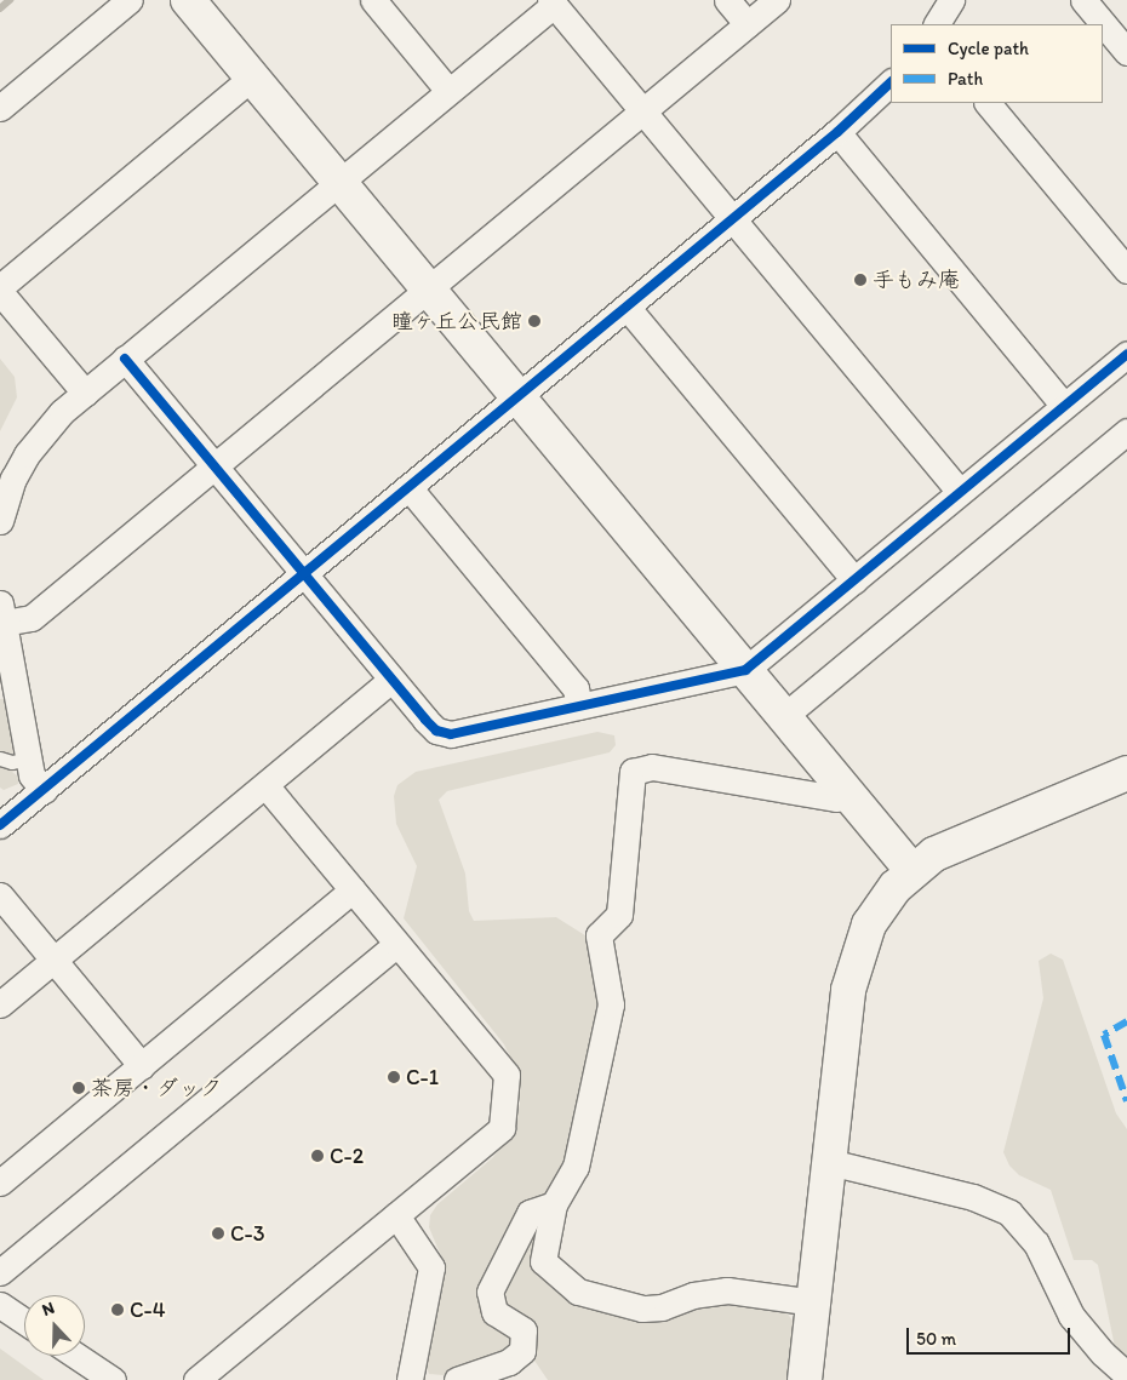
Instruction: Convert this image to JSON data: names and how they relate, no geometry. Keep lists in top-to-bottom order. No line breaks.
{"places":["手もみ庵","瞳ヶ丘公民館","C-1","茶房・ダック","C-2","C-3","C-4"],"legend":["Cycle path","Path"],"scale_bar":"50 m","north":"top"}
